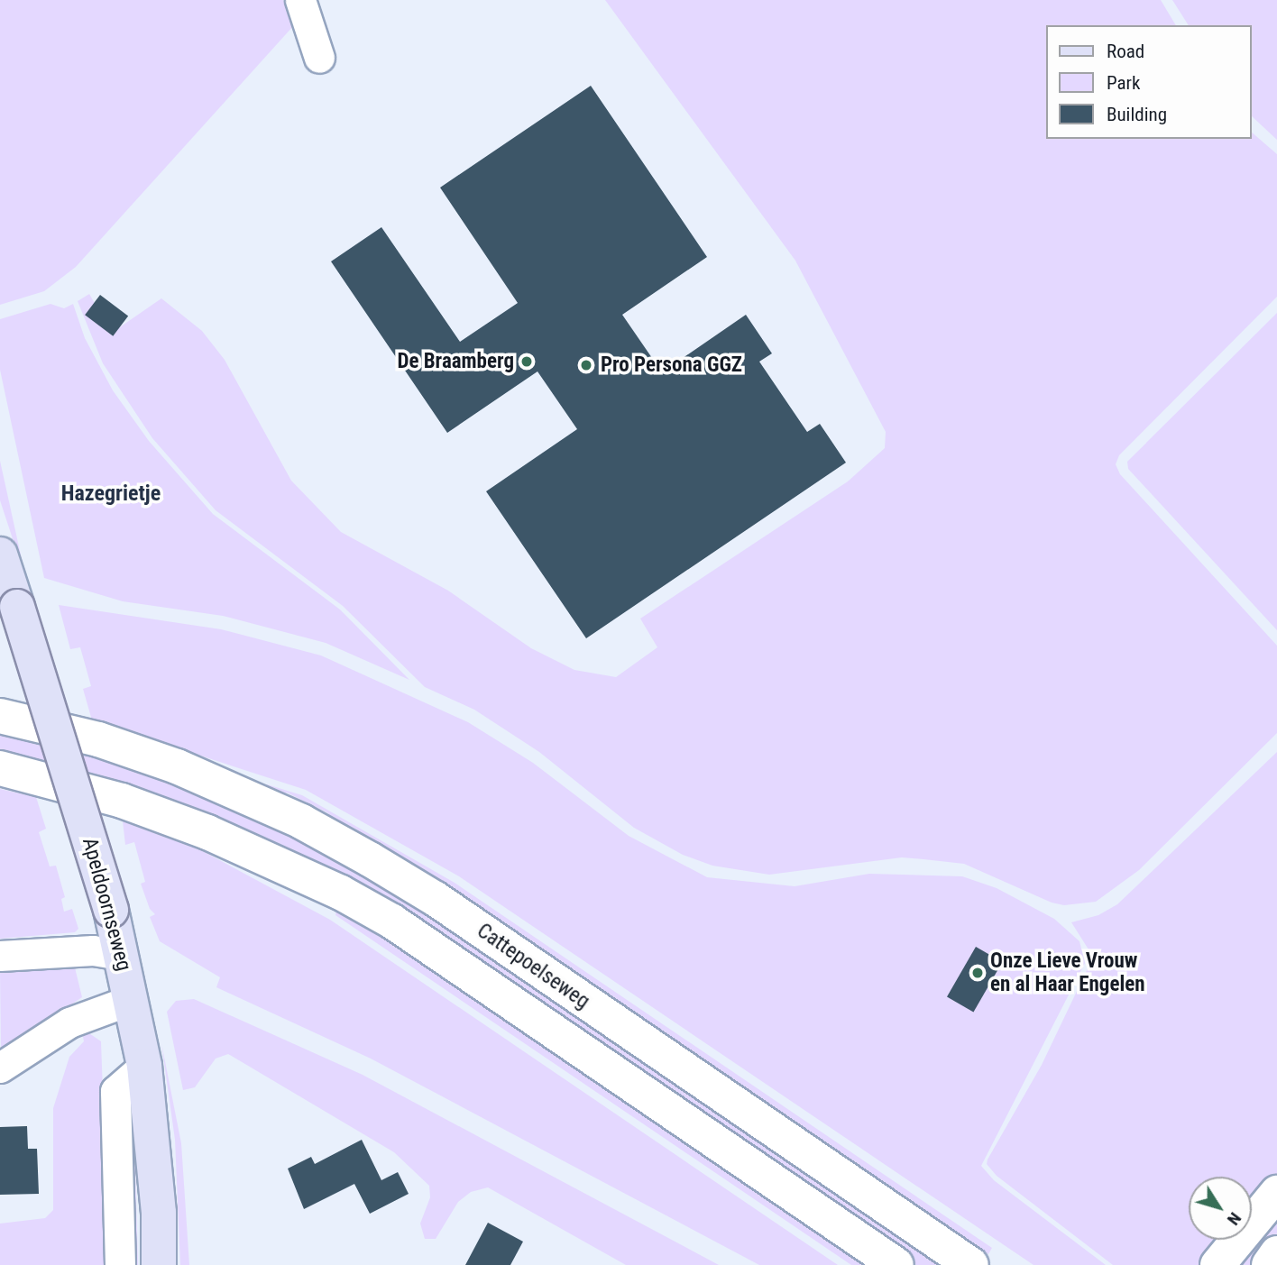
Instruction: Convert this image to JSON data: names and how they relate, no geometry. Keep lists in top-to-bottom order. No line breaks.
{"streets":{"main road":["Apeldoornseweg"],"street":["Cattepoelseweg"]},"districts":["Hazegrietje"],"places":["De Braamberg","Pro Persona GGZ","Onze Lieve Vrouw en al Haar Engelen"],"legend":["Road","Park","Building"],"north":"bottom right"}
